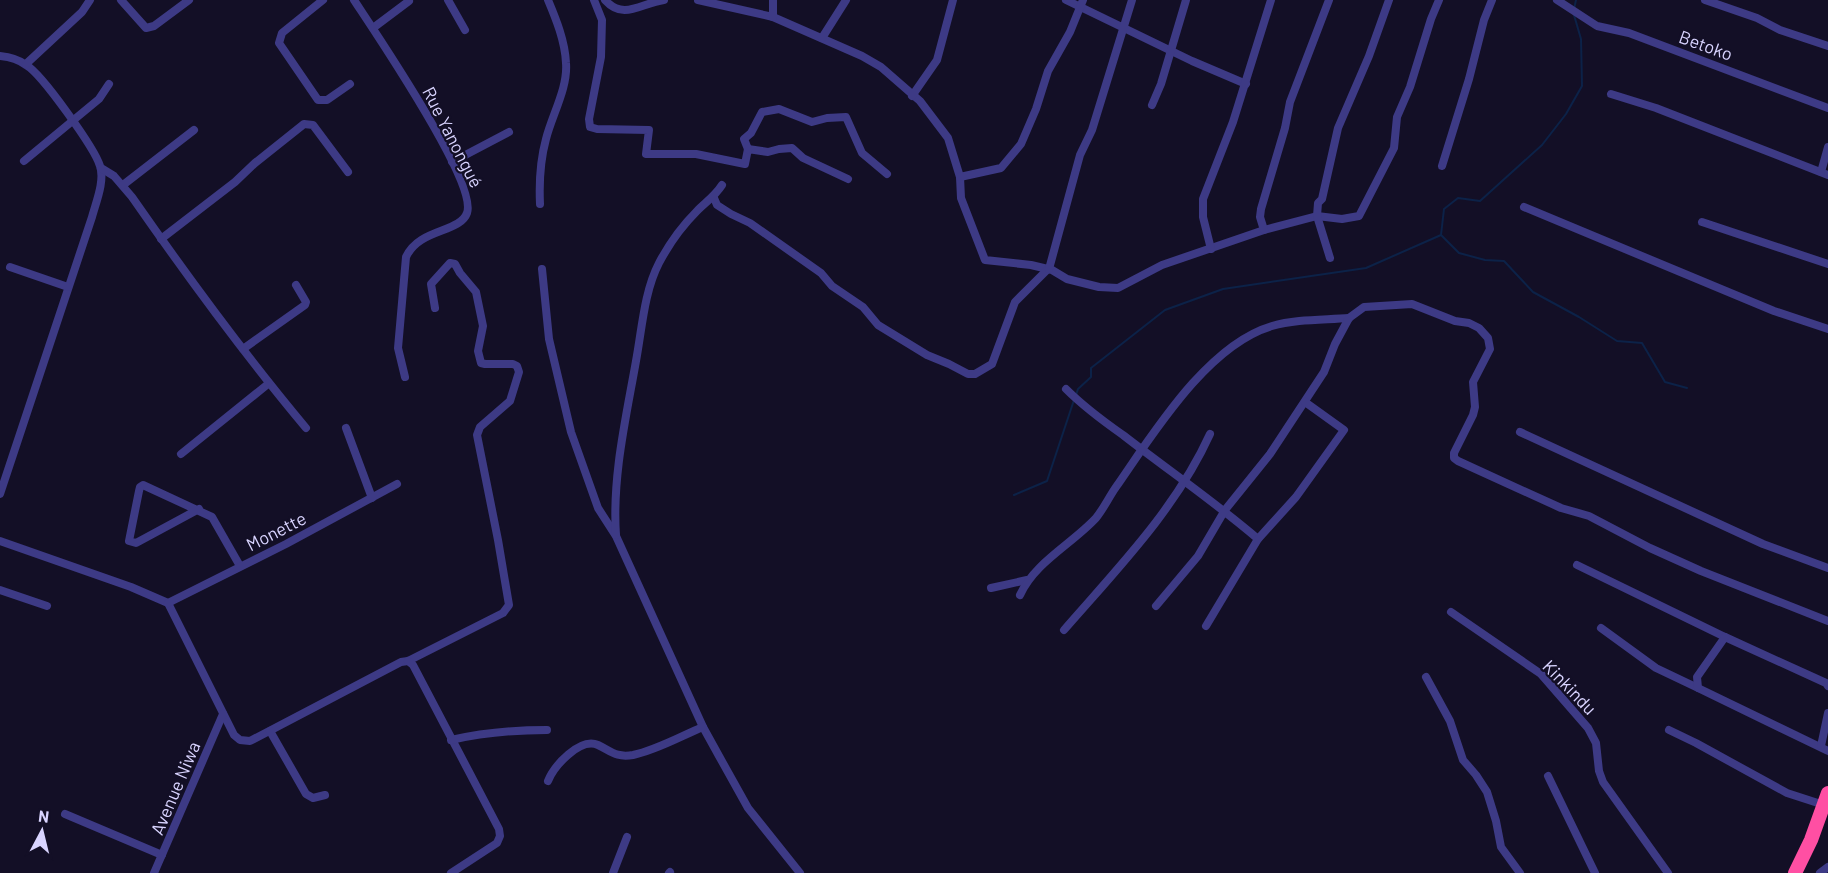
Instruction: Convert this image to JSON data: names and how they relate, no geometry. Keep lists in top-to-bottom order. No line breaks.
{"streets":{"street":["Betoko","Rue Yanongué","Monette","Kinkindu","Avenue Niwa"]},"north":"top"}
